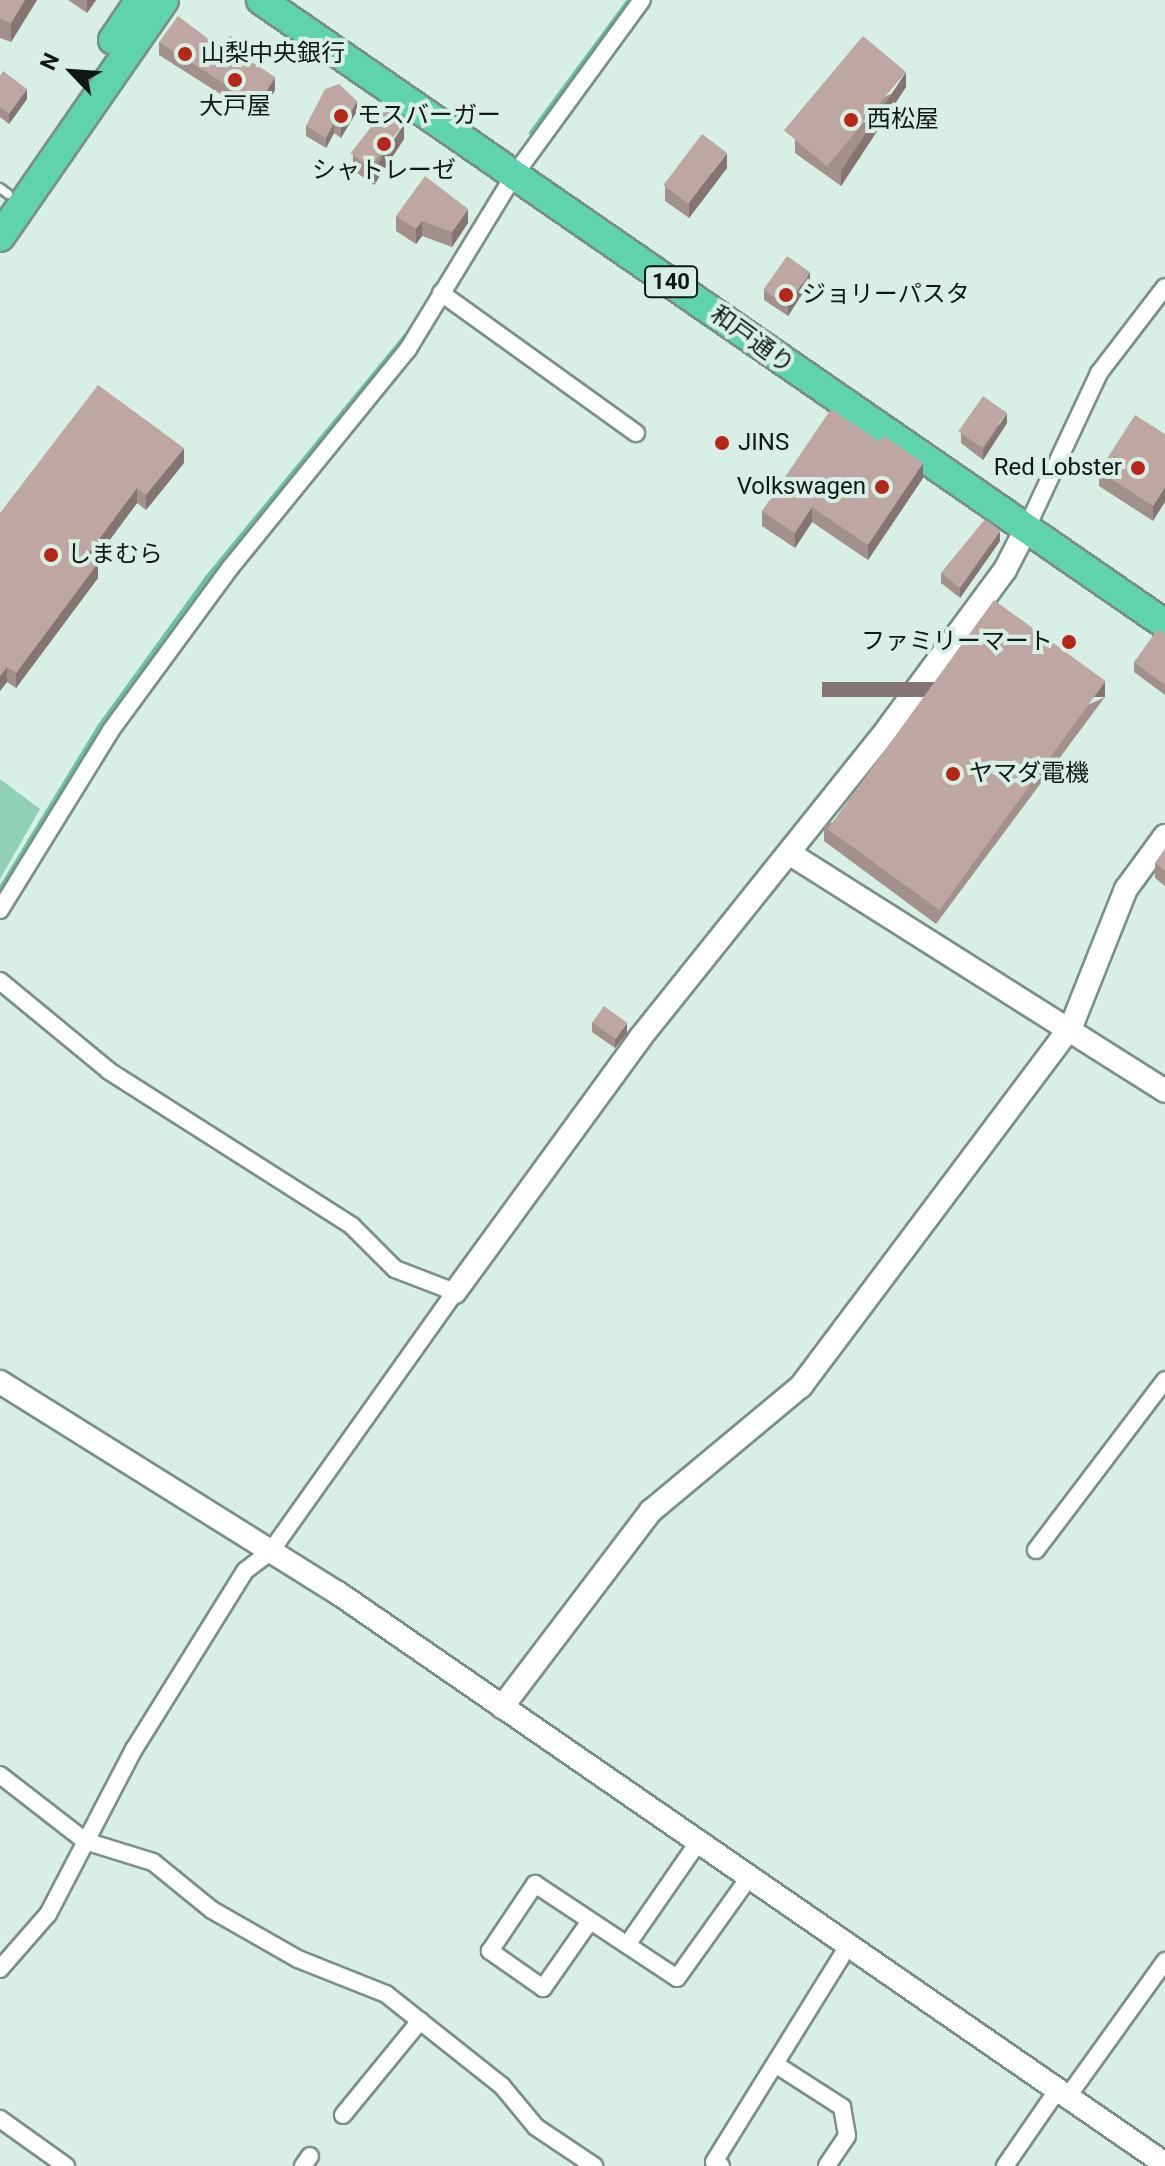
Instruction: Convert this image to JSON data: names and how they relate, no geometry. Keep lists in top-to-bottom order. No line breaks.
{"streets":{"highway":["140","和戸通り"]},"places":["山梨中央銀行","大戸屋","モスバーガー","西松屋","シャトレーゼ","ジョリーパスタ","JINS","Red Lobster","Volkswagen","しまむら","ファミリーマート","ヤマダ電機"],"north":"top left"}
